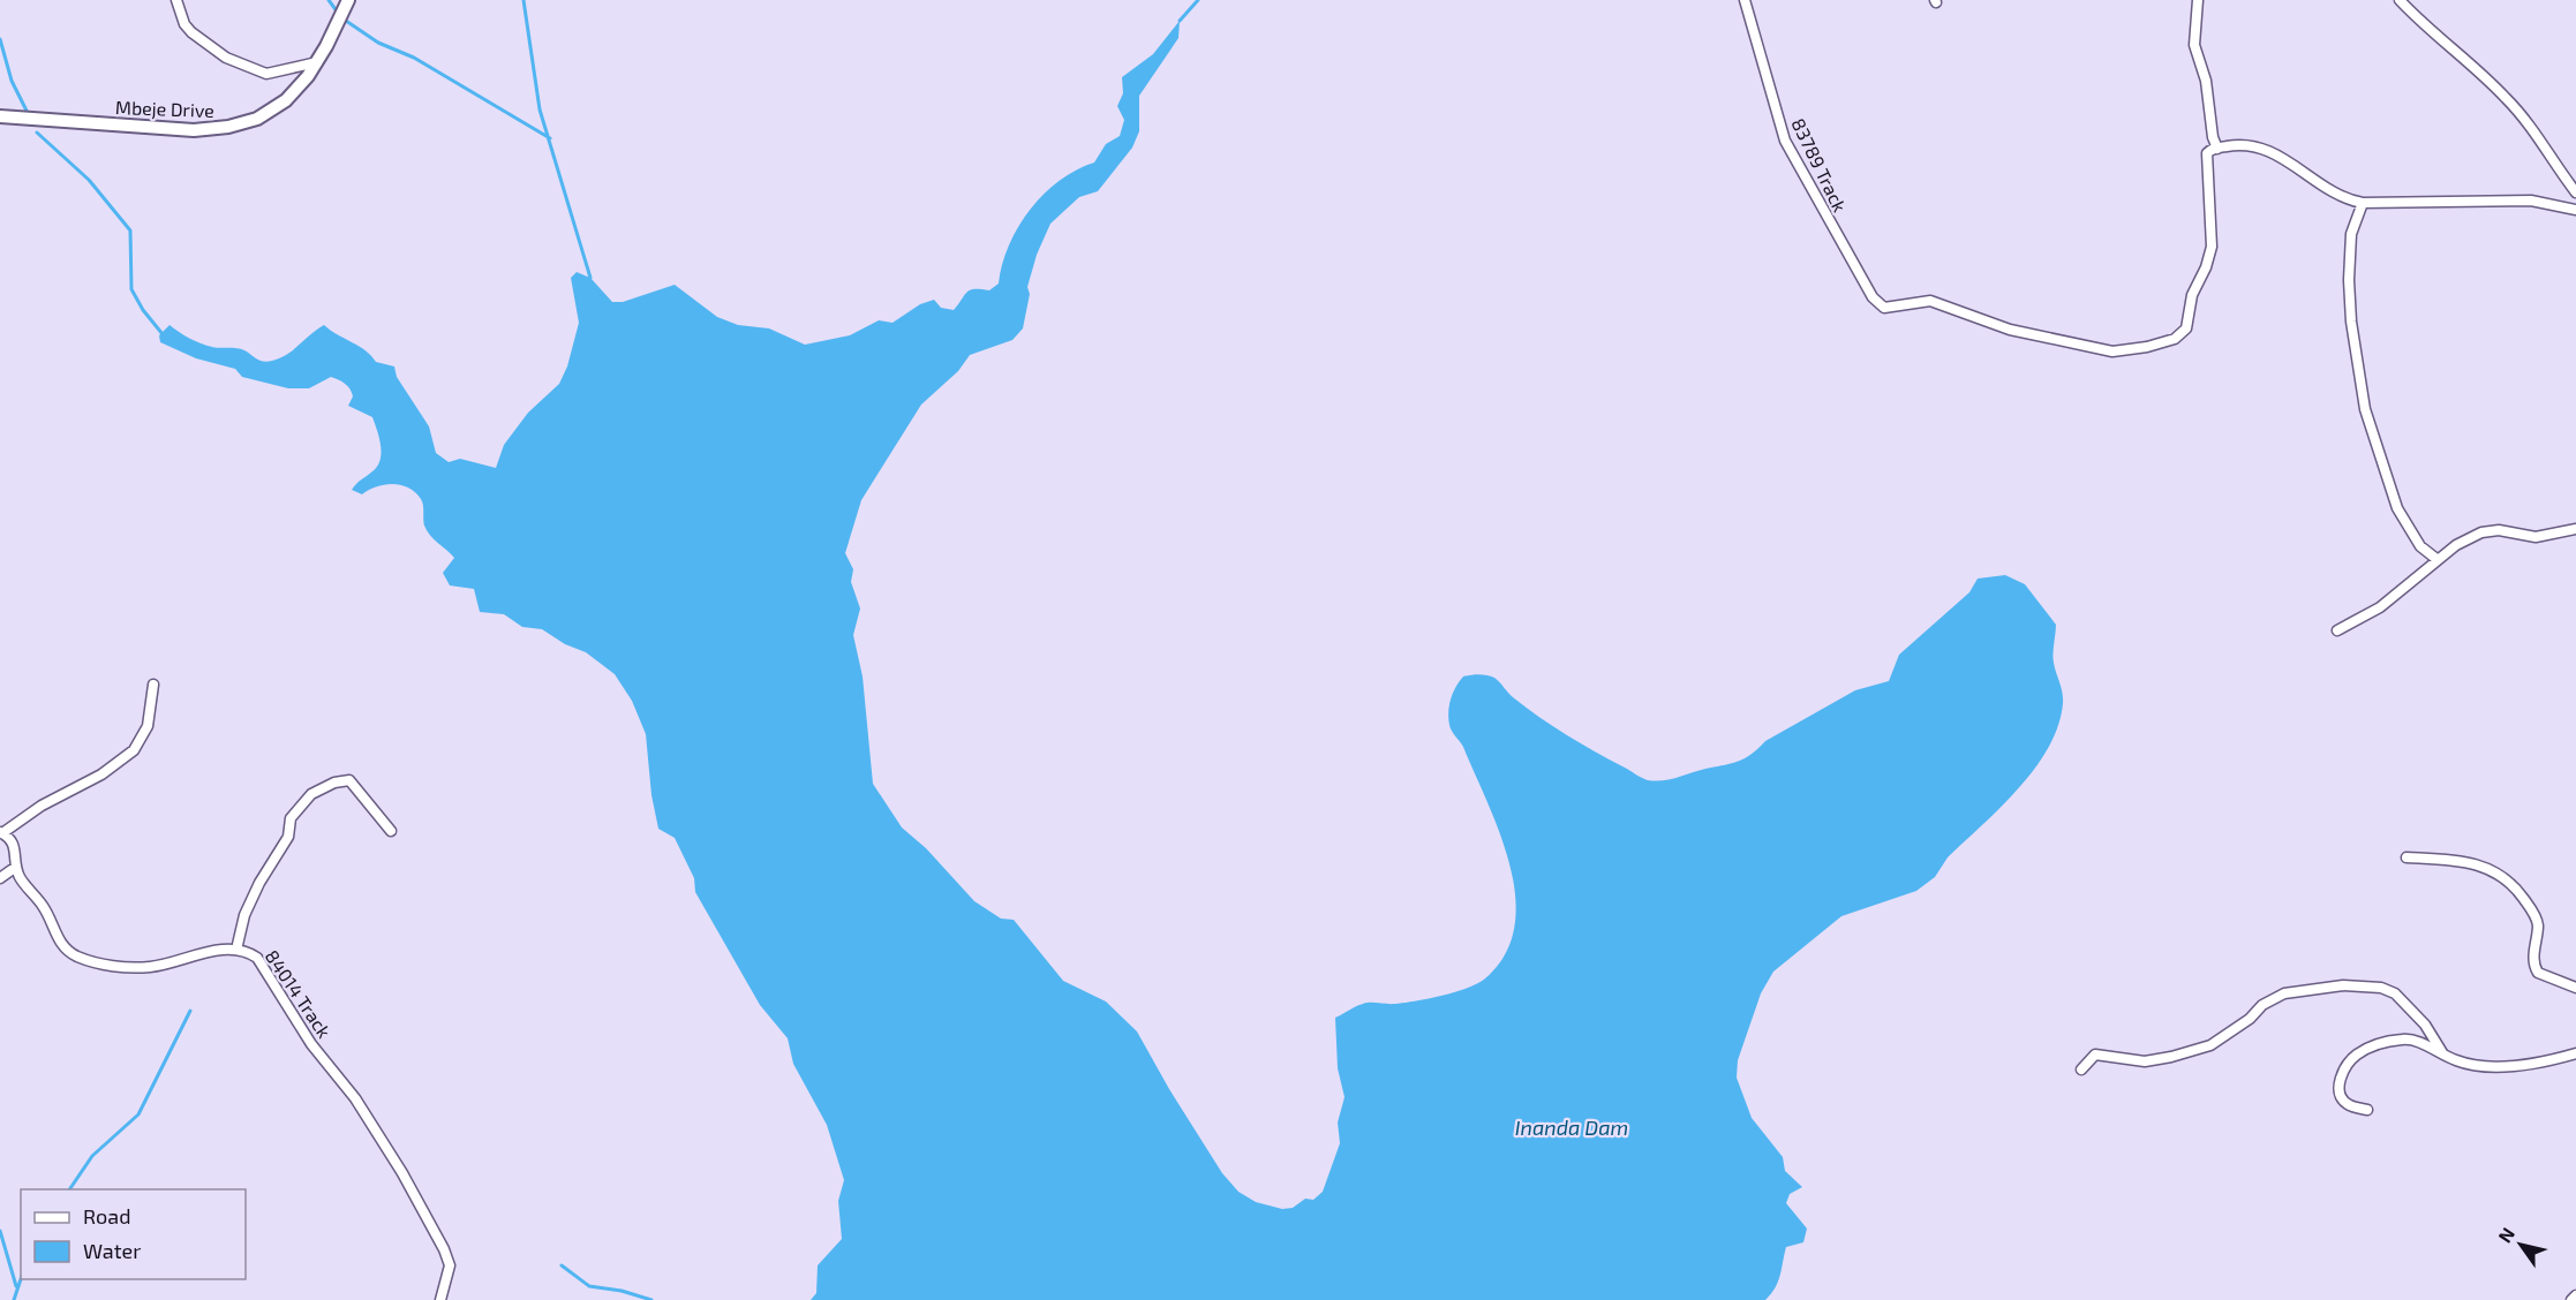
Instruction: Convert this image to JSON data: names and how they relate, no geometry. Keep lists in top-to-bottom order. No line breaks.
{"streets":{"street":["Mbeje Drive","83789 Track","84014 Track"]},"water":["Inanda Dam"],"legend":["Road","Water"],"north":"top left"}
